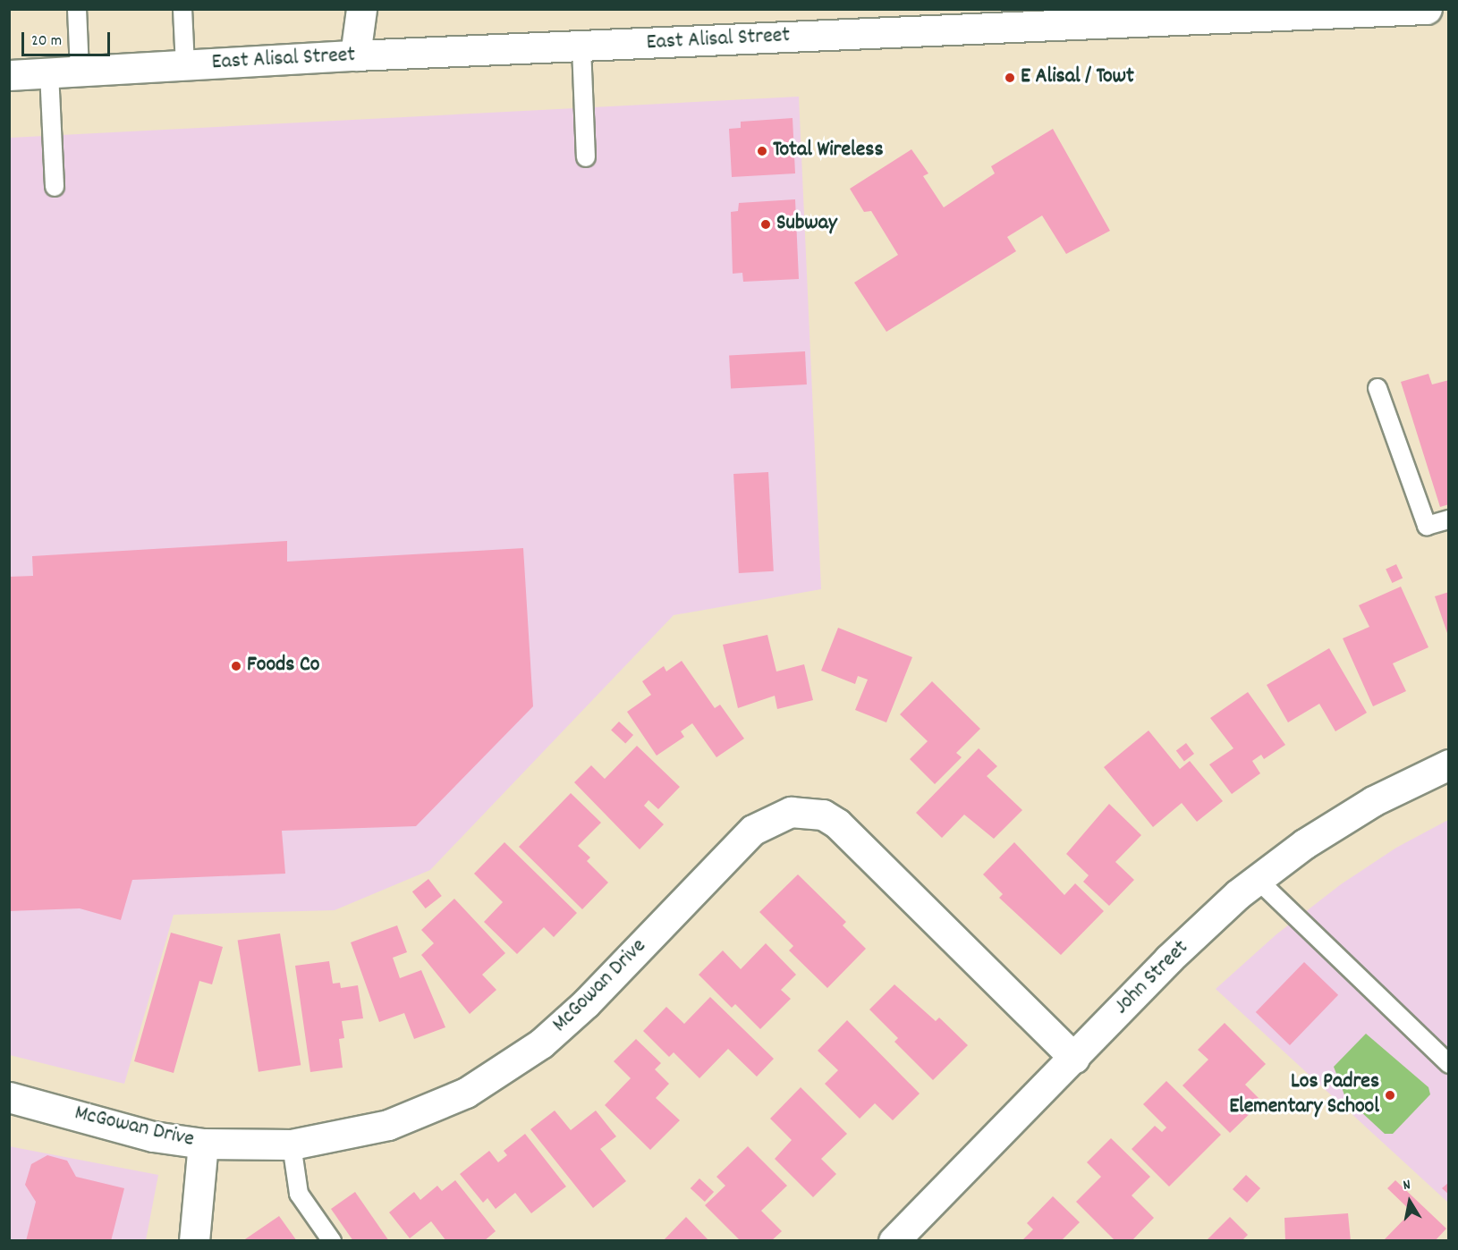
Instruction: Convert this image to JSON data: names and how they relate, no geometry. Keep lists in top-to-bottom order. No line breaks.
{"streets":{"main road":["East Alisal Street","John Street","McGowan Drive"]},"crossings":[["John Street","McGowan Drive"]],"places":["E Alisal / Towt","Total Wireless","Subway","Foods Co","Los Padres Elementary School"],"scale_bar":"20 m","north":"top"}
